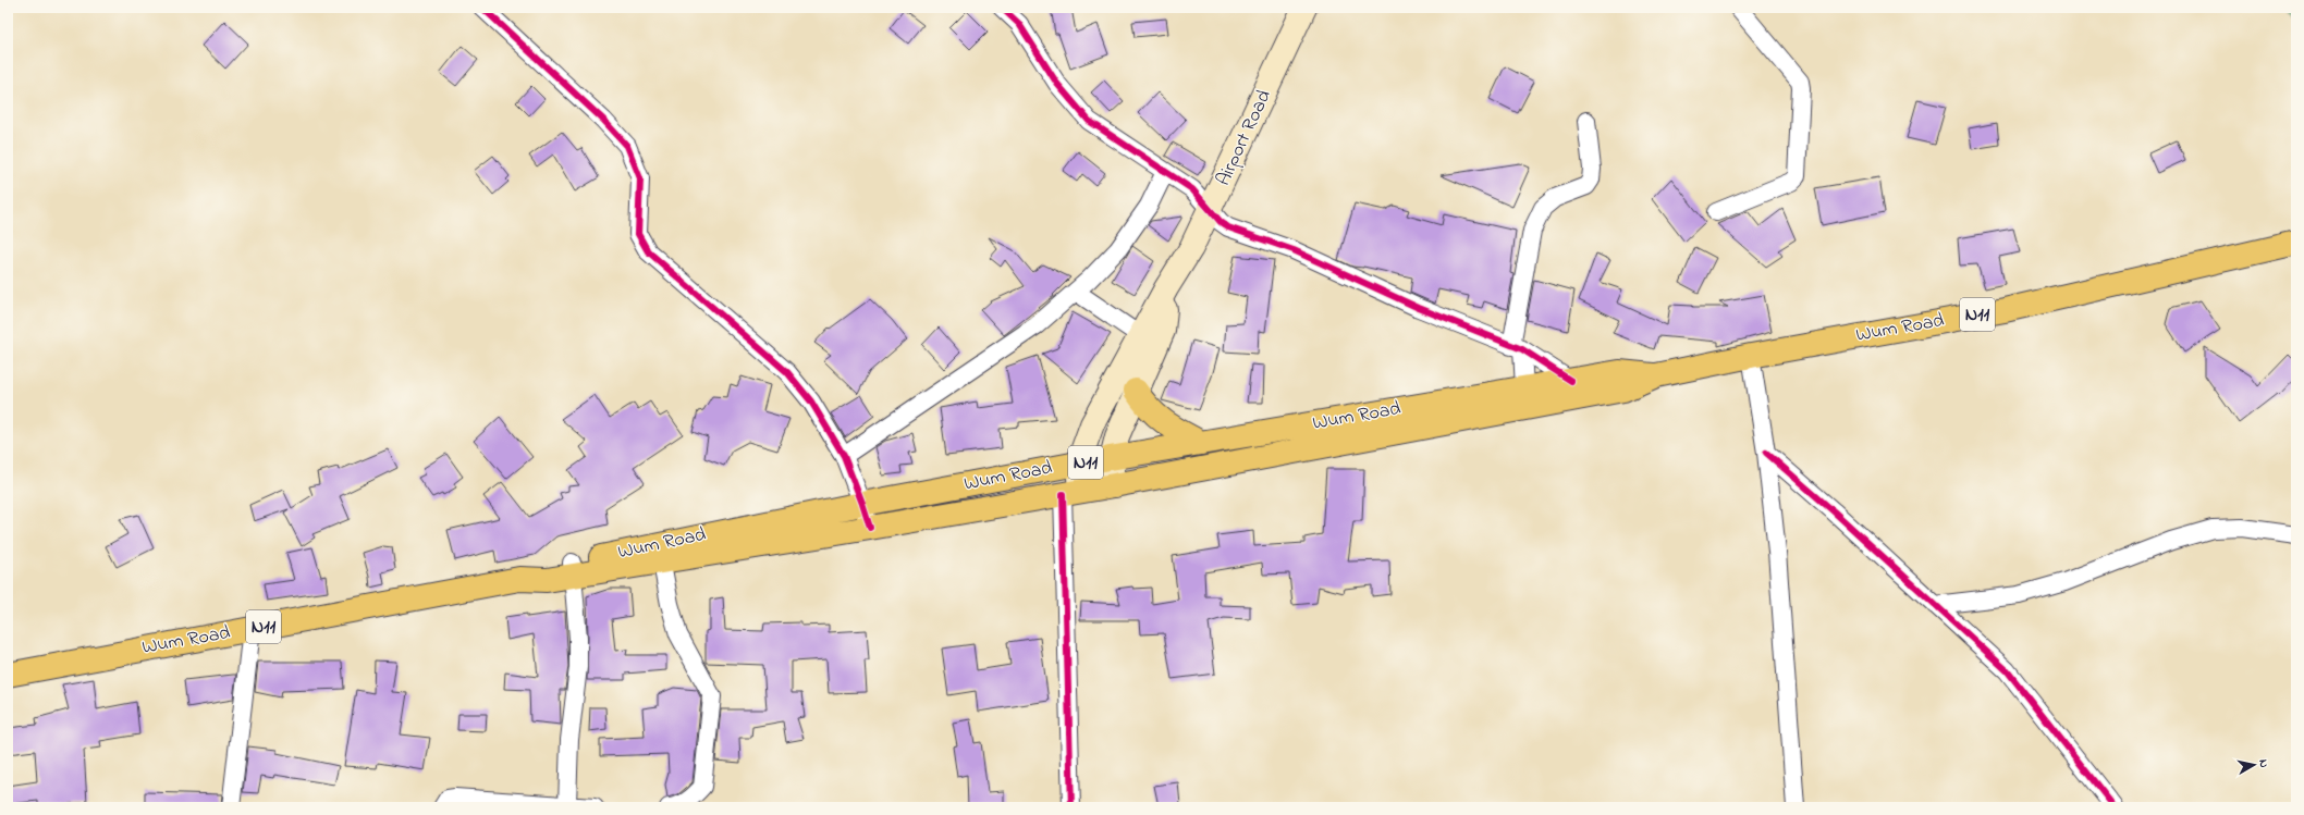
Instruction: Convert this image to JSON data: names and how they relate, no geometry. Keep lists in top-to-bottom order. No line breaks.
{"streets":{"highway":["N11","Wum Road"],"main road":["Airport Road"]},"crossings":[["Airport Road","Wum Road"]],"north":"right"}
